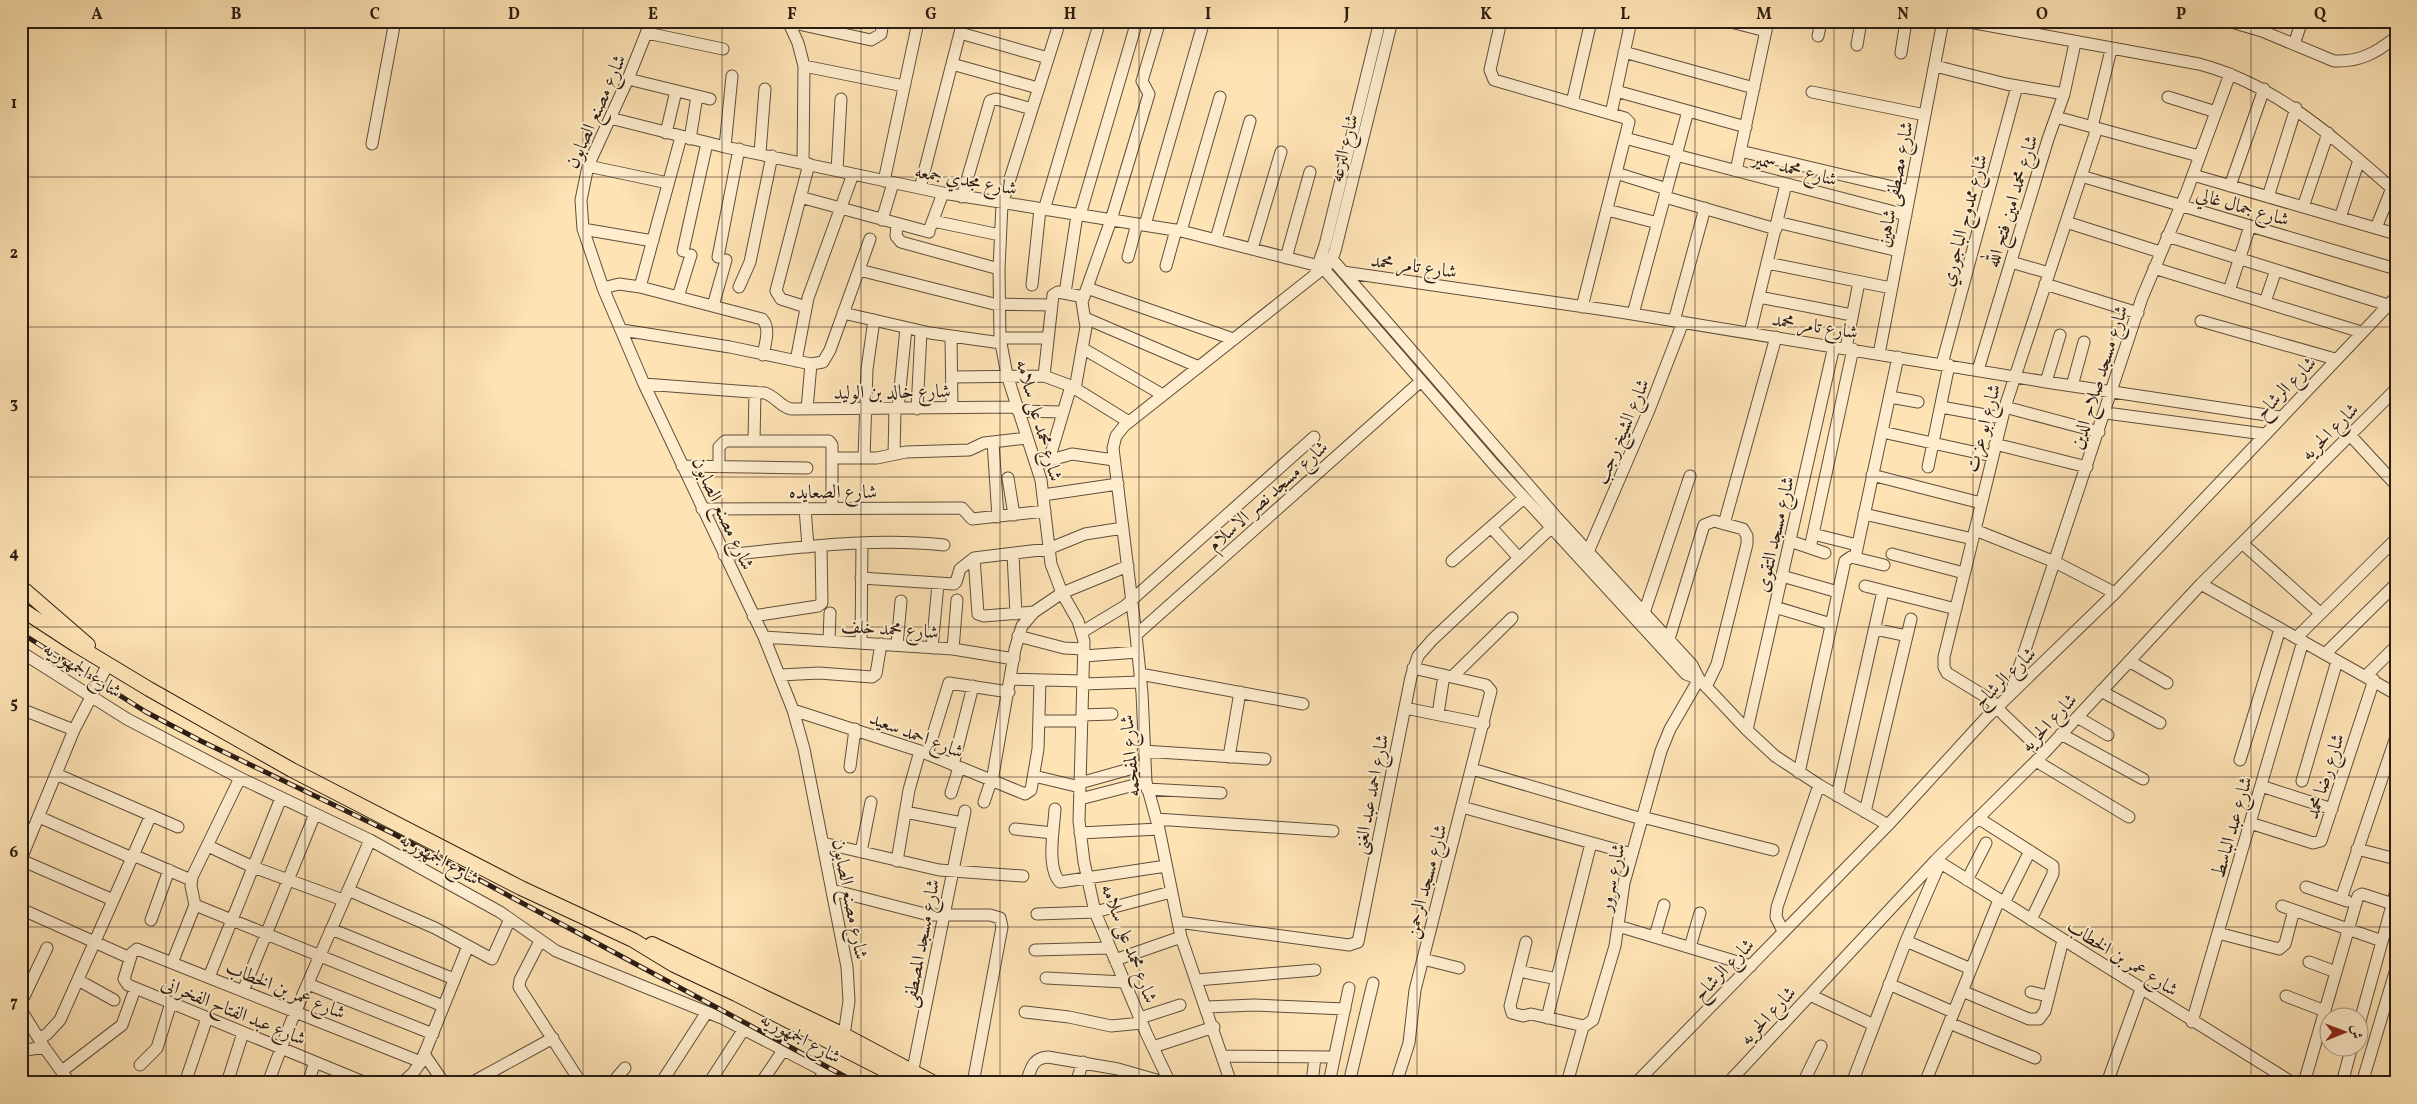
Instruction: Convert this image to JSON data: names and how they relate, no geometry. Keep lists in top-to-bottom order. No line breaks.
{"streets":{"main road":["شارع الجمهوريه"],"street":["شارع مصنع الصابون","شارع الترعه","شارع محمد سمير","شارع مجدي جمعه","شارع مصطفى شاهين","شارع محمد امين فتح الله","شارع جمال غالي","شارع ممدوح الباجوري","شارع تامر محمد","شارع مسجد صلاح الدين","شارع الرشاح","شارع خالد بن الوليد","شارع محمد على سلامه","شارع ابو عزت","شارع الشيخ رجب","شارع الحريه","شارع الصعايده","شارع مسجد نصر الاسلام","شارع مسجد التقوى","شارع محمد خلف","شارع احمد سعيد","شارع المفحمه","شارع رضا محمد","شارع احمد عبد الغنى","شارع عبد الباسط","شارع سرور","شارع مسجد الرحمن","شارع مسجد المصطفى","شارع عمر بن الخطاب","شارع عبد الفتاح الفخرانى"]},"crossings":[["شارع مصنع الصابون","شارع مجدي جمعه"],["شارع مصنع الصابون","شارع الصعايده"],["شارع مصنع الصابون","شارع محمد خلف"],["شارع مصنع الصابون","شارع الجمهوريه"],["شارع مصنع الصابون","شارع احمد سعيد"],["شارع الترعه","شارع مجدي جمعه"],["شارع الترعه","شارع المفحمه"],["شارع محمد سمير","شارع مصطفى شاهين"],["شارع مجدي جمعه","شارع محمد على سلامه"],["شارع مصطفى شاهين","شارع تامر محمد"],["شارع محمد امين فتح الله","شارع تامر محمد"],["شارع جمال غالي","شارع مسجد صلاح الدين"],["شارع جمال غالي","شارع ابو عزت"],["شارع ممدوح الباجوري","شارع تامر محمد"],["شارع تامر محمد","شارع مسجد صلاح الدين"],["شارع تامر محمد","شارع الرشاح"],["شارع تامر محمد","شارع ابو عزت"],["شارع تامر محمد","شارع الشيخ رجب"],["شارع تامر محمد","شارع مسجد التقوى"],["شارع مسجد صلاح الدين","شارع الرشاح"],["شارع الرشاح","شارع ابو عزت"],["شارع خالد بن الوليد","شارع محمد على سلامه"],["شارع الحريه","شارع عمر بن الخطاب"],["شارع مسجد نصر الاسلام","شارع المفحمه"],["شارع الجمهوريه","شارع مسجد المصطفى"],["شارع المفحمه","شارع احمد عبد الغنى"],["شارع رضا محمد","شارع عبد الباسط"],["شارع عبد الباسط","شارع عمر بن الخطاب"],["شارع عمر بن الخطاب","شارع عبد الفتاح الفخرانى"]],"north":"right","grid":{"columns":["A","B","C","D","E","F","G","H","I","J","K","L","M","N","O","P","Q"],"rows":["1","2","3","4","5","6","7"]}}
